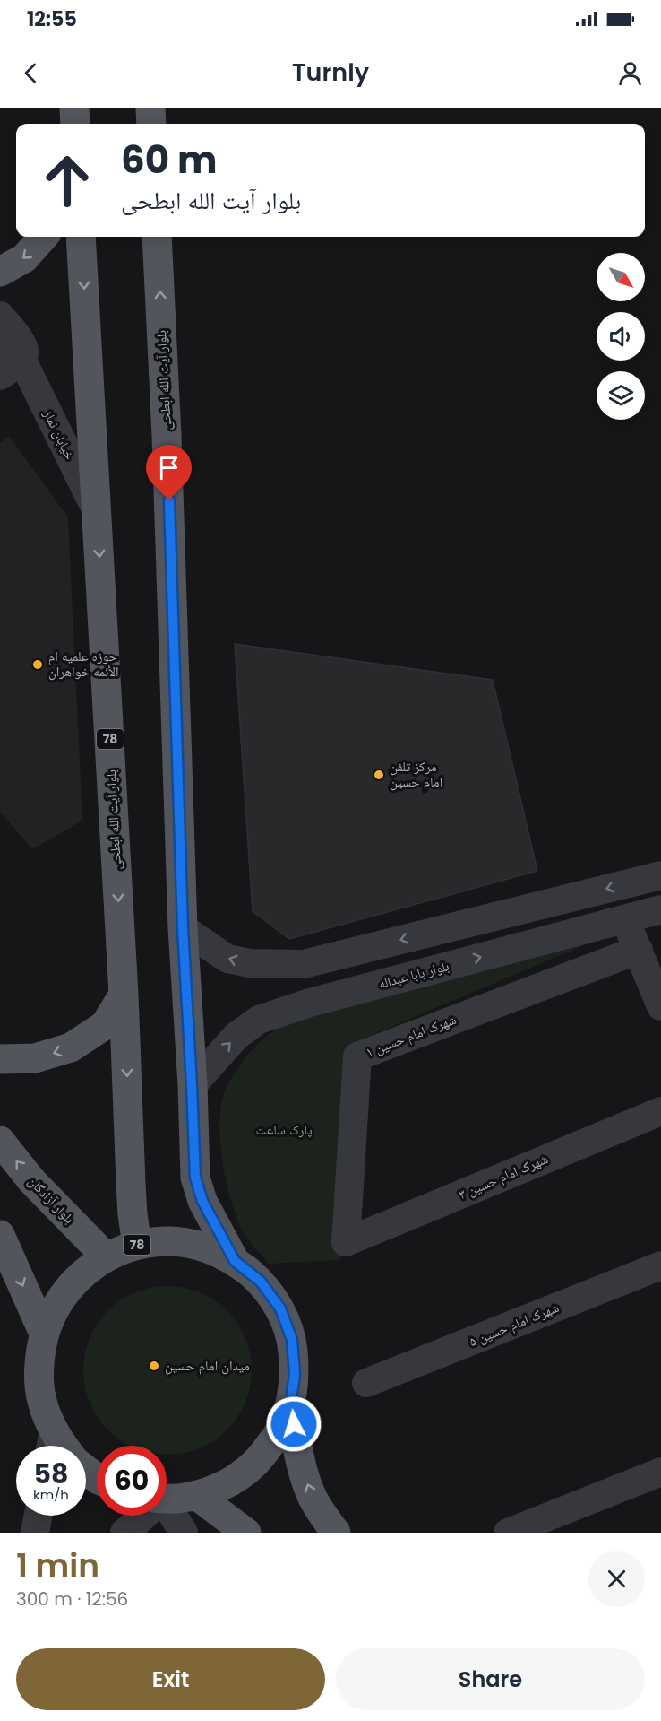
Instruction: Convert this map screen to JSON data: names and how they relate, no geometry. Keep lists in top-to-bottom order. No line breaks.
{"streets":{"main road":["بلوار آیت الله ابطحی","78","بلوار آزادگان"],"street":["خیابان نماز","بلوار بابا عبداله","شهرک امام حسین ۱","شهرک امام حسین ۳","شهرک امام حسین ۵"]},"crossings":[["بلوار آیت الله ابطحی","خیابان نماز"],["بلوار آیت الله ابطحی","78"],["بلوار آیت الله ابطحی","بلوار بابا عبداله"],["78","بلوار آزادگان"],["شهرک امام حسین ۱","شهرک امام حسین ۳"]],"parks":["پارک ساعت"],"places":["حوزه علمیه ام الأئمه خواهران","مرکز تلفن امام حسین","میدان امام حسین"],"north":"bottom right","page":{"status":"12:55","header":"Turnly","turn":["60 m","بلوار آیت الله ابطحی"],"speed":"58 km/h","limit":"60","heading":["1 min","300 m · 12:56"],"buttons":["Exit","Share"]}}
